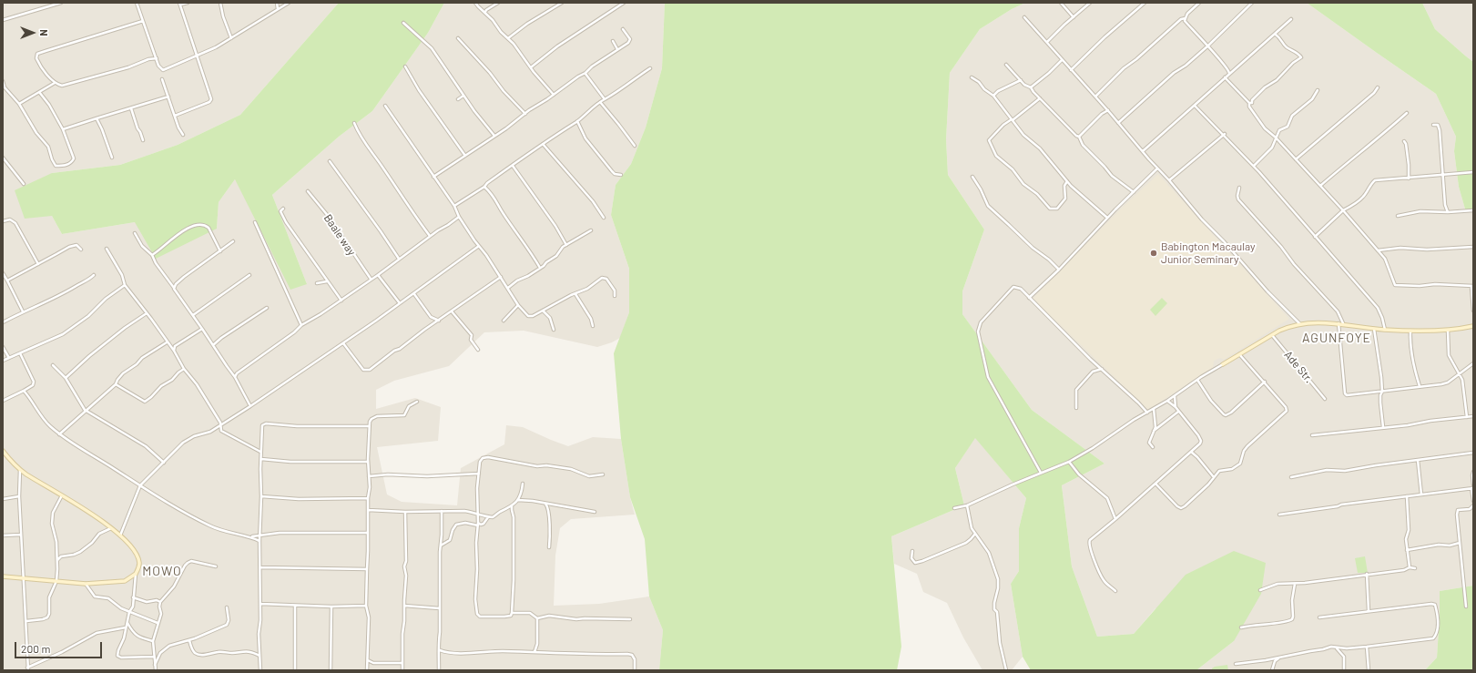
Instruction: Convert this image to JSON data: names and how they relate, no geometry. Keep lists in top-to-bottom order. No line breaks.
{"streets":{"street":["Baale way","Ade Str."]},"districts":["AGUNFOYE","MOWO"],"places":["Babington Macaulay Junior Seminary"],"scale_bar":"200 m","north":"right"}
